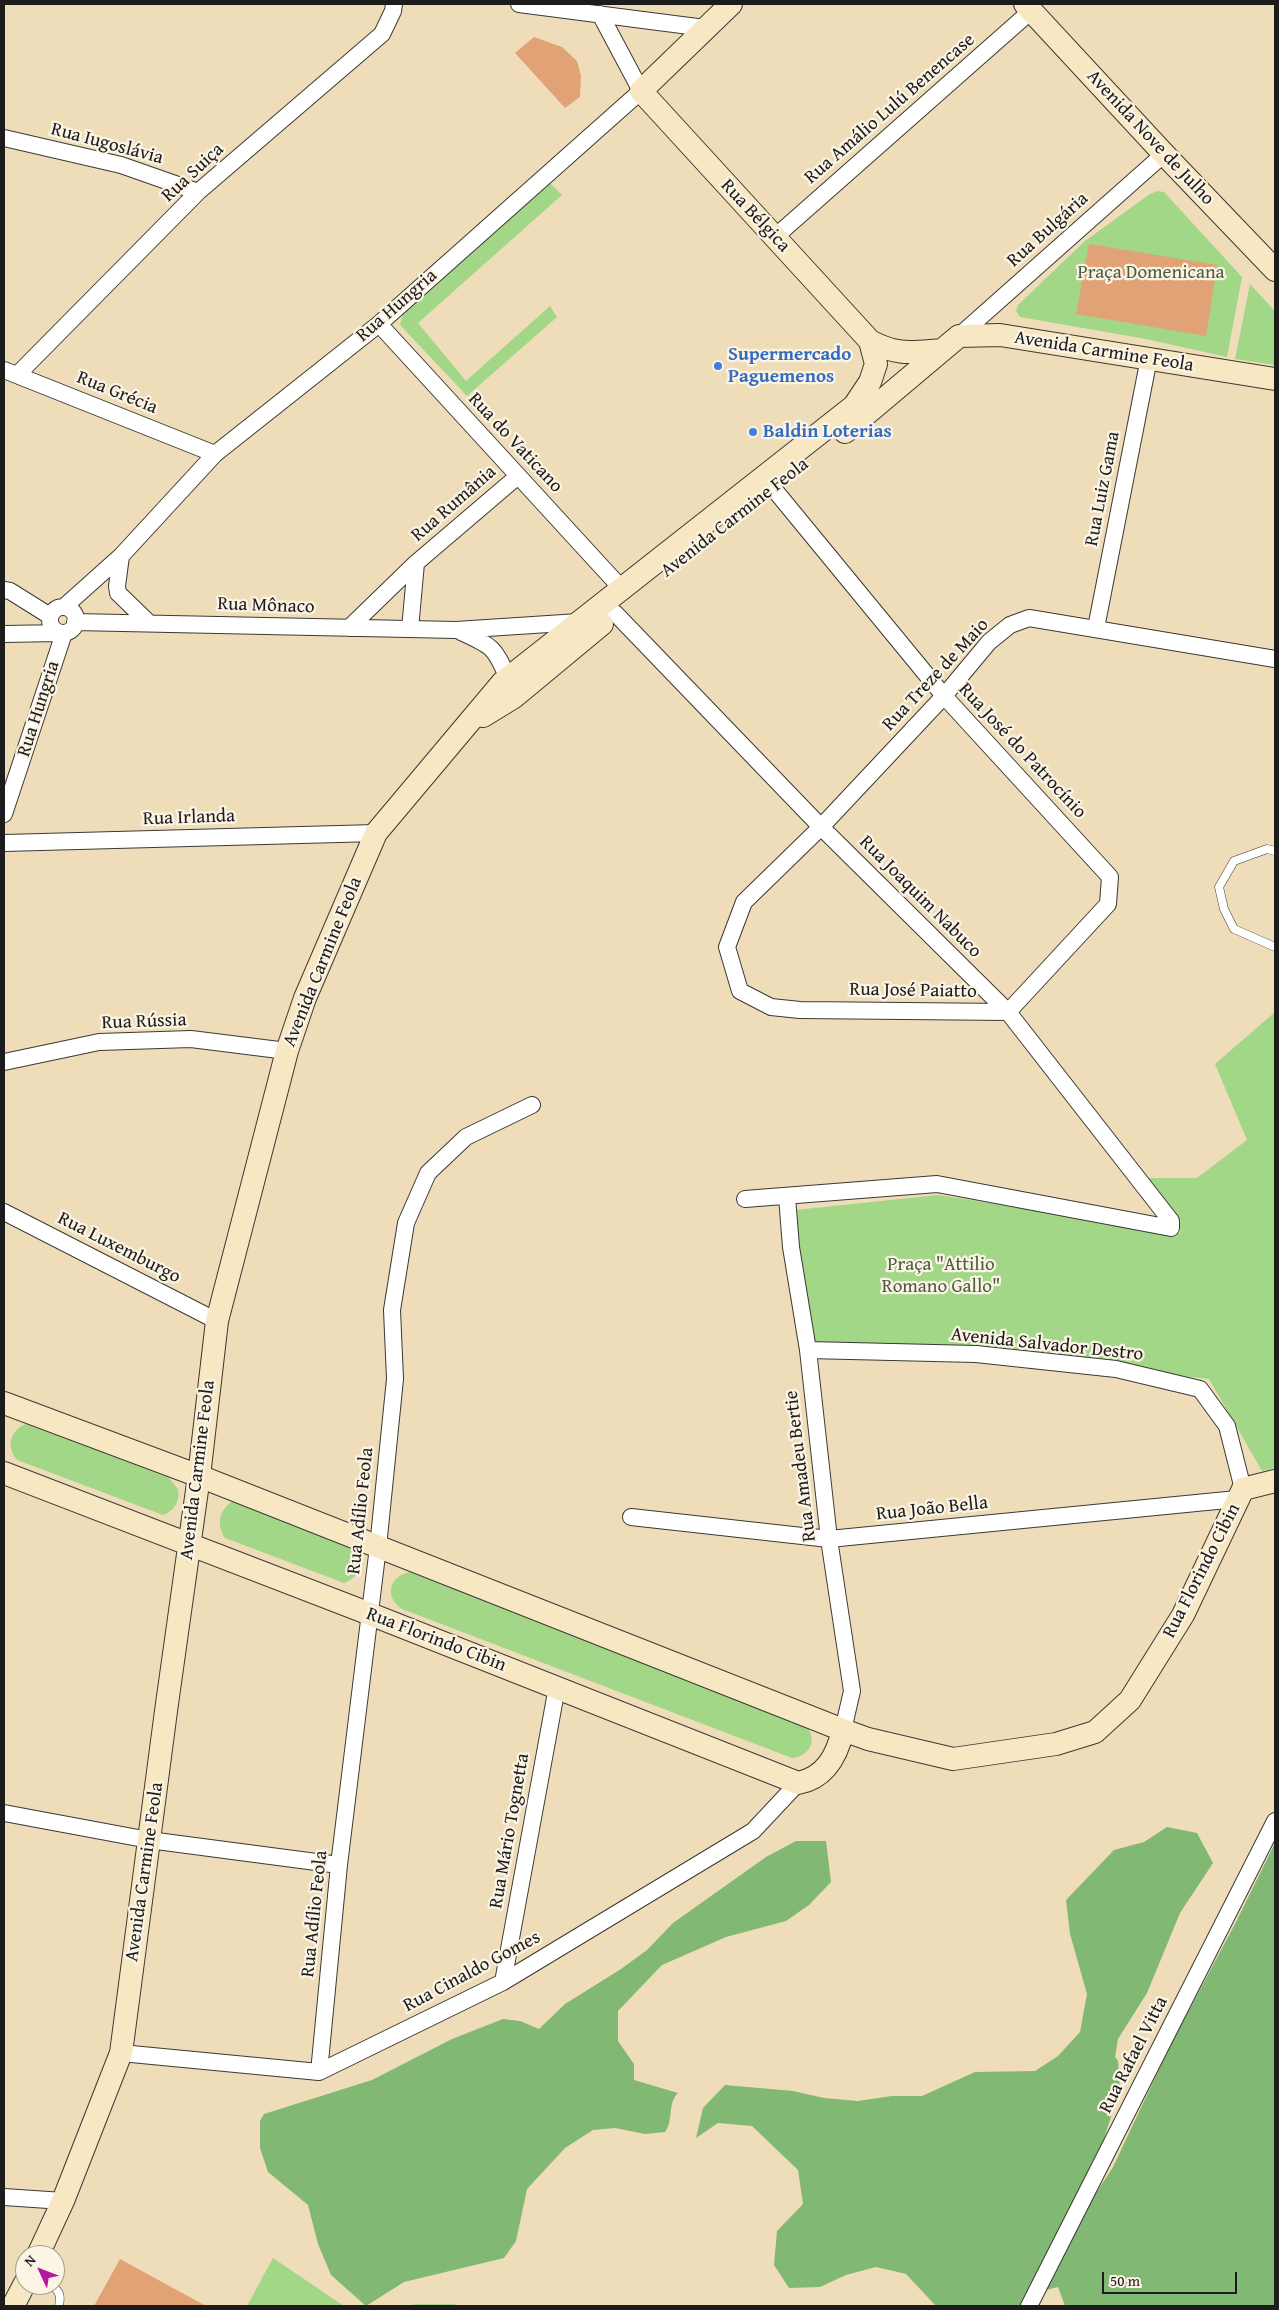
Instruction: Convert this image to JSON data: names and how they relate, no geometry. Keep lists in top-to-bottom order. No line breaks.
{"streets":{"main road":["Avenida Nove de Julho","Rua Bélgica","Rua Hungria","Avenida Carmine Feola","Rua Florindo Cibin"],"street":["Rua Amálio Lulú Benencase","Rua Iugoslávia","Rua Suiça","Rua Bulgária","Rua Grécia","Rua do Vaticano","Rua Luiz Gama","Rua Rumânia","Rua Mônaco","Rua Treze de Maio","Rua José do Patrocínio","Rua Irlanda","Rua Joaquim Nabuco","Rua José Paiatto","Rua Rússia","Rua Luxemburgo","Avenida Salvador Destro","Rua Amadeu Bertie","Rua João Bella","Rua Adílio Feola","Rua Mário Tognetta","Rua Cinaldo Gomes","Rua Rafael Vitta"]},"crossings":[["Rua Amálio Lulú Benencase","Avenida Nove de Julho"],["Rua Amálio Lulú Benencase","Rua Bélgica"],["Avenida Nove de Julho","Rua Bulgária"],["Rua Iugoslávia","Rua Suiça"],["Rua Suiça","Rua Grécia"],["Rua Bélgica","Rua Bulgária"],["Rua Bélgica","Rua Hungria"],["Rua Bélgica","Avenida Carmine Feola"],["Rua Bulgária","Avenida Carmine Feola"],["Rua Hungria","Rua Grécia"],["Rua Hungria","Rua do Vaticano"],["Rua Hungria","Rua Mônaco"],["Avenida Carmine Feola","Rua do Vaticano"],["Avenida Carmine Feola","Rua Luiz Gama"],["Avenida Carmine Feola","Rua Mônaco"],["Avenida Carmine Feola","Rua José do Patrocínio"],["Avenida Carmine Feola","Rua Irlanda"],["Avenida Carmine Feola","Rua Joaquim Nabuco"],["Avenida Carmine Feola","Rua Rússia"],["Avenida Carmine Feola","Rua Luxemburgo"],["Avenida Carmine Feola","Rua Florindo Cibin"],["Rua do Vaticano","Rua Rumânia"],["Rua Luiz Gama","Rua Treze de Maio"],["Rua Rumânia","Rua Mônaco"],["Rua Treze de Maio","Rua José do Patrocínio"],["Rua Treze de Maio","Rua Joaquim Nabuco"],["Rua Treze de Maio","Rua José Paiatto"],["Rua José do Patrocínio","Rua Joaquim Nabuco"],["Rua José do Patrocínio","Rua José Paiatto"],["Rua Joaquim Nabuco","Rua José Paiatto"],["Rua Joaquim Nabuco","Rua Amadeu Bertie"],["Avenida Salvador Destro","Rua Amadeu Bertie"],["Avenida Salvador Destro","Rua João Bella"],["Avenida Salvador Destro","Rua Florindo Cibin"],["Rua Amadeu Bertie","Rua João Bella"],["Rua Amadeu Bertie","Rua Florindo Cibin"],["Rua João Bella","Rua Florindo Cibin"],["Rua Adílio Feola","Rua Florindo Cibin"],["Rua Adílio Feola","Rua Cinaldo Gomes"],["Rua Florindo Cibin","Rua Mário Tognetta"],["Rua Florindo Cibin","Rua Cinaldo Gomes"],["Rua Mário Tognetta","Rua Cinaldo Gomes"]],"parks":["Praça Domenicana","Praça \"Attilio Romano Gallo\""],"places":["Supermercado Paguemenos","Baldin Loterias"],"scale_bar":"50 m","north":"top left"}
